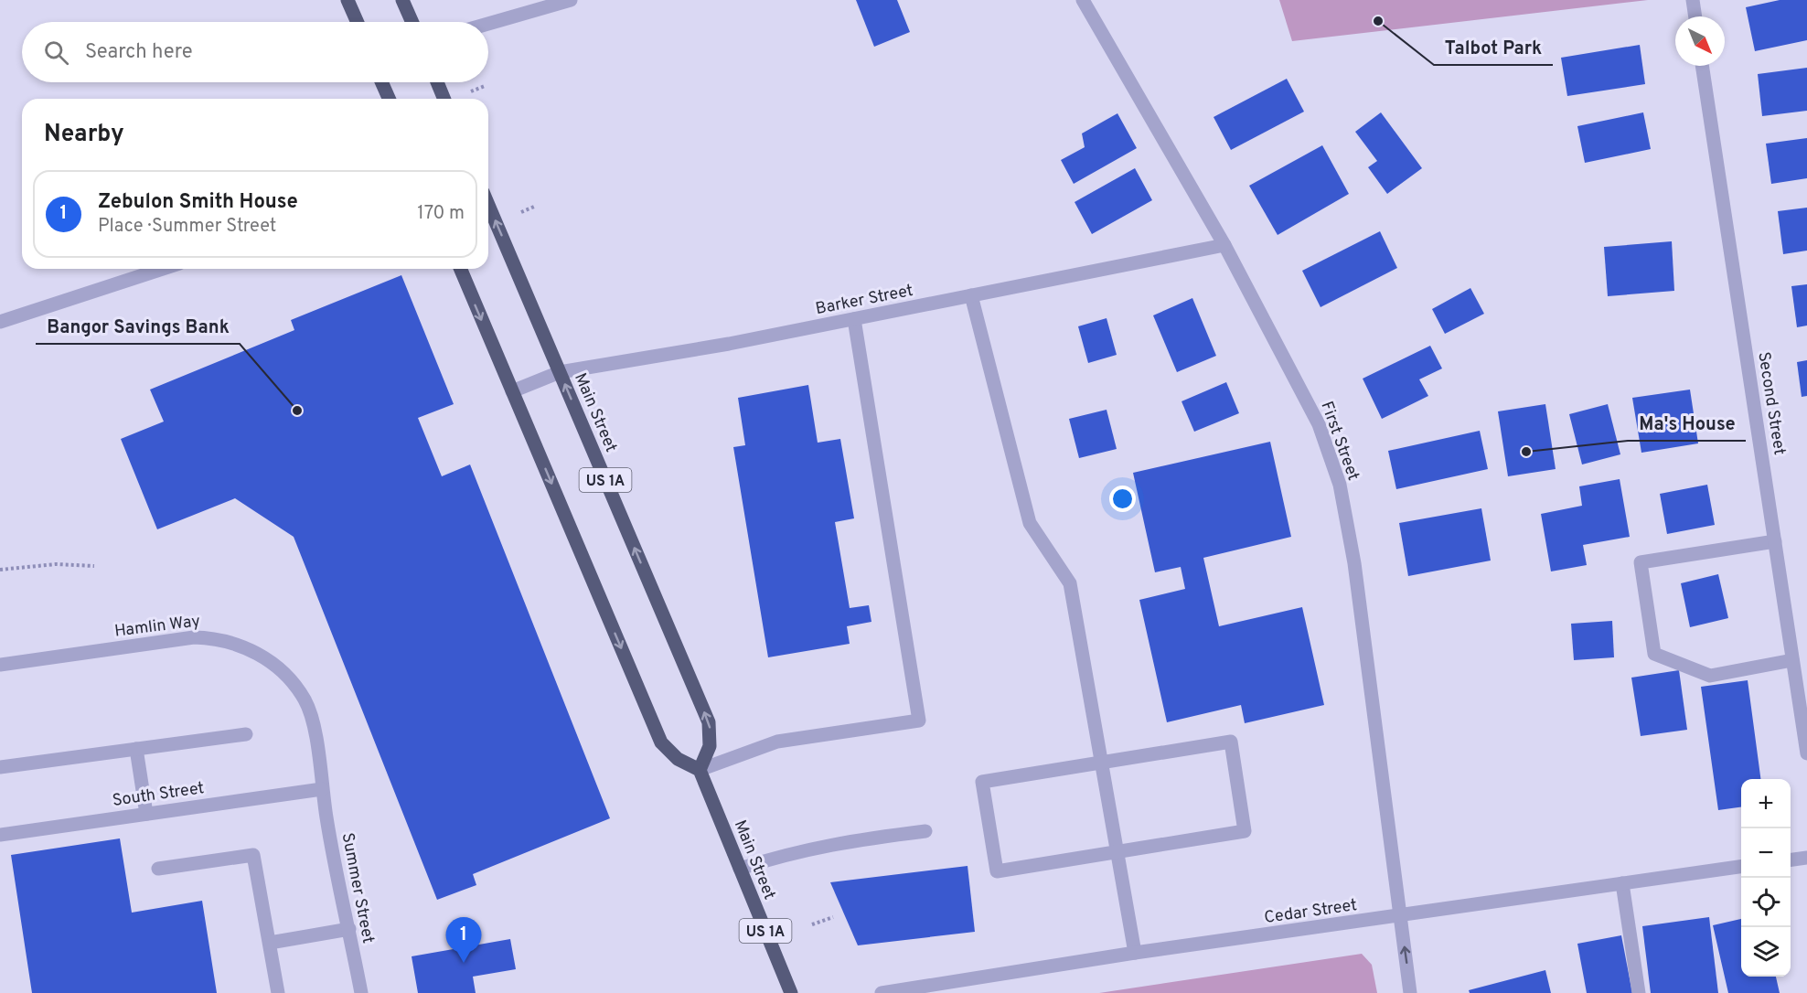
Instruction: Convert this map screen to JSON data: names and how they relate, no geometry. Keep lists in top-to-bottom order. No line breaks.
{"streets":{"main road":["Main Street","US 1A"],"street":["Barker Street","Second Street","First Street","Hamlin Way","South Street","Summer Street","Cedar Street"]},"crossings":[["Barker Street","Main Street"],["Barker Street","First Street"],["Barker Street","US 1A"],["Main Street","US 1A"],["First Street","Cedar Street"],["Hamlin Way","South Street"],["Hamlin Way","Summer Street"],["South Street","Summer Street"]],"places":["Talbot Park","Bangor Savings Bank","Ma's House"],"north":"bottom right","page":{"search":"Search here","heading":"Nearby","list":[{"mark":"1","name":"Zebulon Smith House","note":"Place · Summer Street","value":"170 m"}],"map_buttons":["+","−"],"pins":"1"}}
